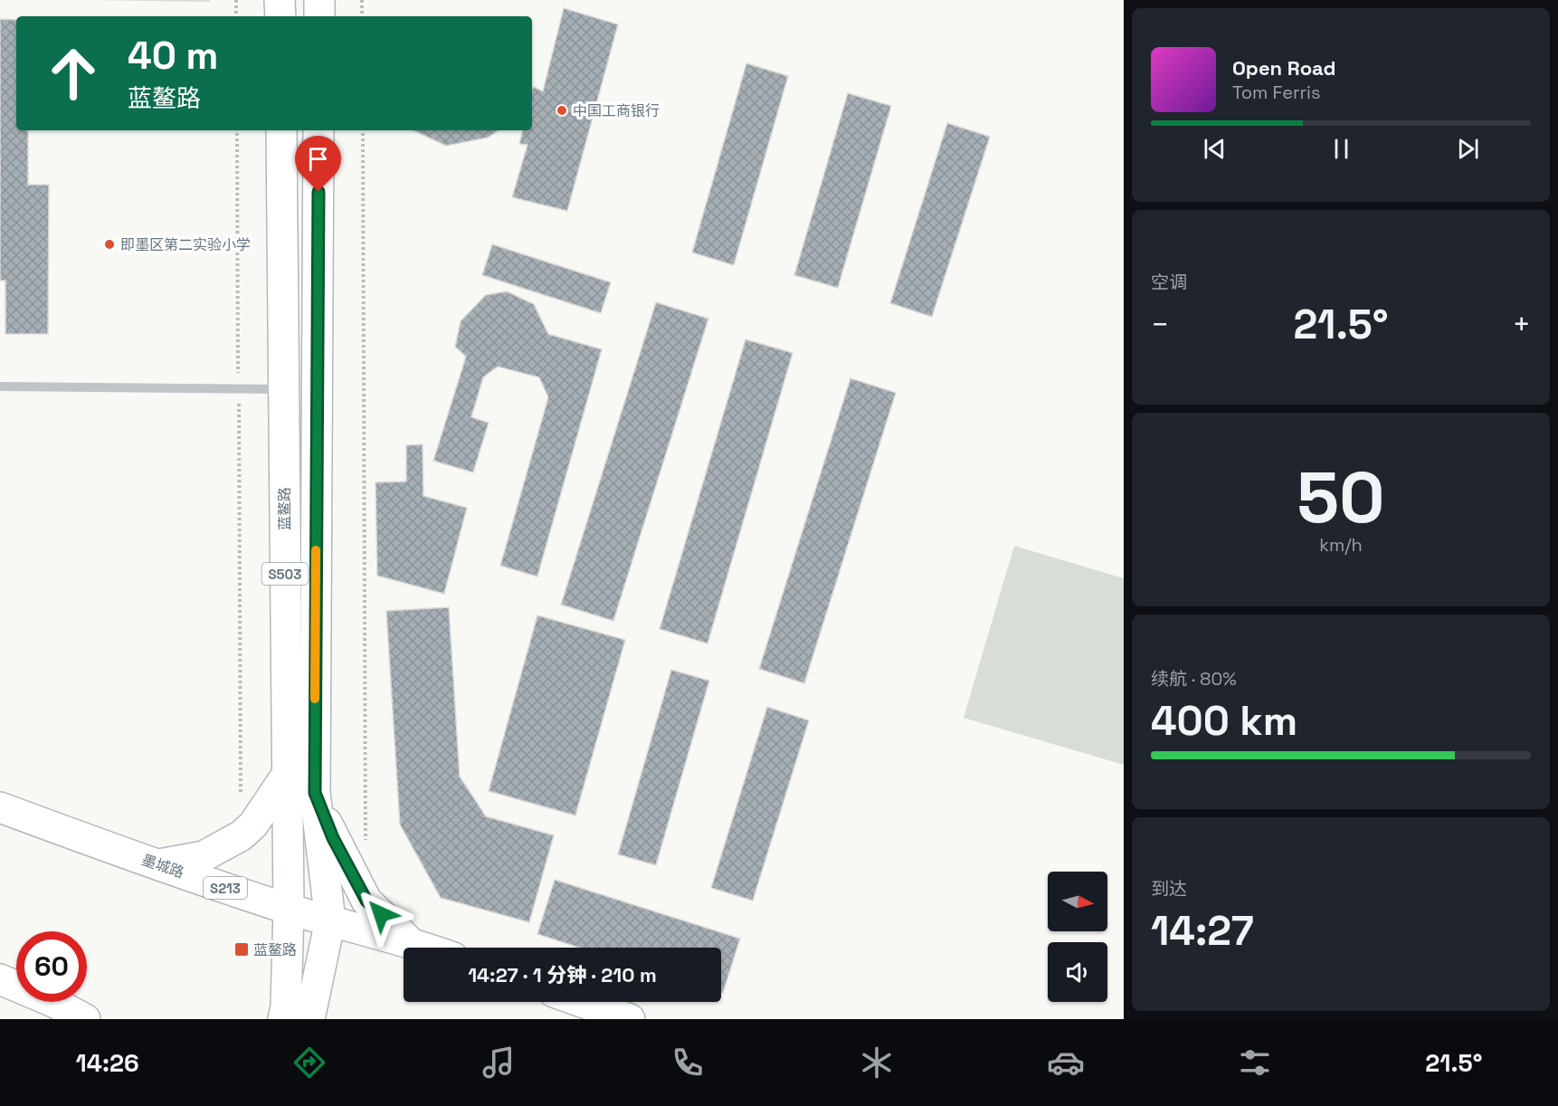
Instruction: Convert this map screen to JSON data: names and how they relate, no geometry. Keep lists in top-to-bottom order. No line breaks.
{"streets":{"main road":["蓝鳌路","S503","墨城路","S213"]},"crossings":[["蓝鳌路","墨城路"],["S503","墨城路"]],"places":{"other":["中国工商银行","即墨区第二实验小学"],"transit":["蓝鳌路"]},"north":"right","page":{"turn":["40 m","蓝鳌路"],"song":["Open Road","Tom Ferris"],"tile":["空调",["50","km/h"],["续航 · 80%","400 km"],["到达","14:27"]],"heat":["−","21.5°","+"],"limit":"60","trip":"14:27 · 1 分钟 · 210 m","tabs":["14:26","21.5°"]}}
